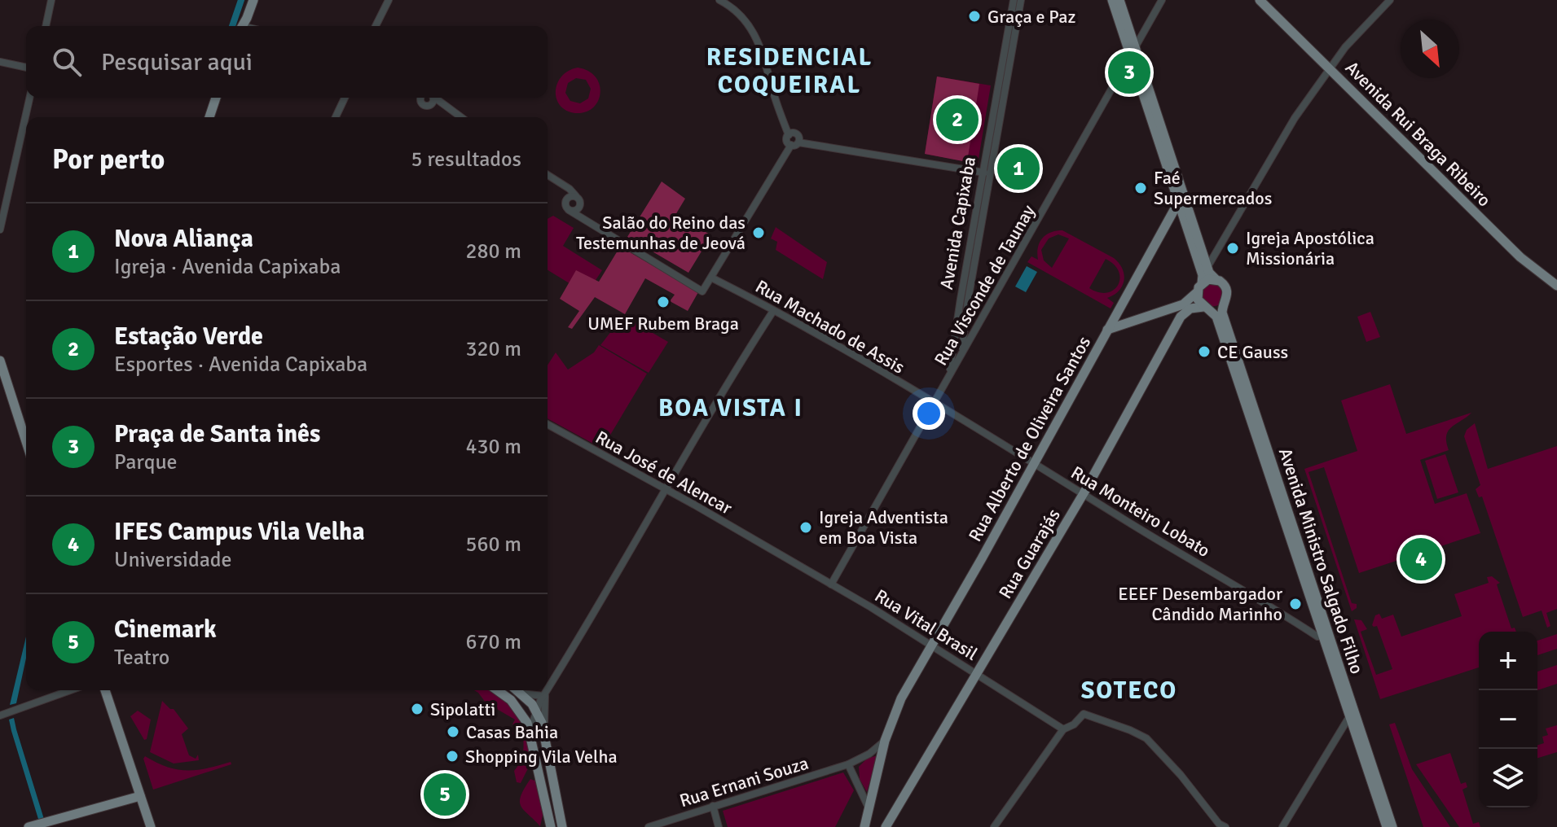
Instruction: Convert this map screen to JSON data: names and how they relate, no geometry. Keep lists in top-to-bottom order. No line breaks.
{"streets":{"main road":["Avenida Rui Braga Ribeiro","Rua Alberto de Oliveira Santos","Rua Guarajás","Avenida Ministro Salgado Filho"],"street":["Avenida Capixaba","Rua Visconde de Taunay","Rua Machado de Assis","Rua José de Alencar","Rua Monteiro Lobato","Rua Vital Brasil","Rua Ernani Souza"]},"crossings":[["Avenida Capixaba","Rua Visconde de Taunay"],["Rua Visconde de Taunay","Rua Machado de Assis"],["Rua Visconde de Taunay","Rua Monteiro Lobato"],["Rua Visconde de Taunay","Rua Vital Brasil"],["Rua Machado de Assis","Rua Monteiro Lobato"],["Rua Alberto de Oliveira Santos","Rua Monteiro Lobato"],["Rua Alberto de Oliveira Santos","Rua Vital Brasil"],["Rua Alberto de Oliveira Santos","Rua Ernani Souza"],["Rua José de Alencar","Rua Vital Brasil"],["Rua Monteiro Lobato","Rua Guarajás"],["Rua Monteiro Lobato","Avenida Ministro Salgado Filho"],["Rua Guarajás","Rua Vital Brasil"]],"districts":["RESIDENCIAL COQUEIRAL","BOA VISTA I","SOTECO"],"places":["Graça e Paz","Faé Supermercados","Salão do Reino das Testemunhas de Jeová","Igreja Apostólica Missionária","UMEF Rubem Braga","CE Gauss","Igreja Adventista em Boa Vista","EEEF Desembargador Cândido Marinho","Sipolatti","Casas Bahia","Shopping Vila Velha"],"north":"bottom right","page":{"search":"Pesquisar aqui","pins":["3","2","1","4","5"],"heading":["Por perto","5 resultados"],"list":[{"mark":"1","name":"Nova Aliança","note":"Igreja · Avenida Capixaba","value":"280 m"},{"mark":"2","name":"Estação Verde","note":"Esportes · Avenida Capixaba","value":"320 m"},{"mark":"3","name":"Praça de Santa inês","note":"Parque","value":"430 m"},{"mark":"4","name":"IFES Campus Vila Velha","note":"Universidade","value":"560 m"},{"mark":"5","name":"Cinemark","note":"Teatro","value":"670 m"}],"map_buttons":["+","−"]}}
